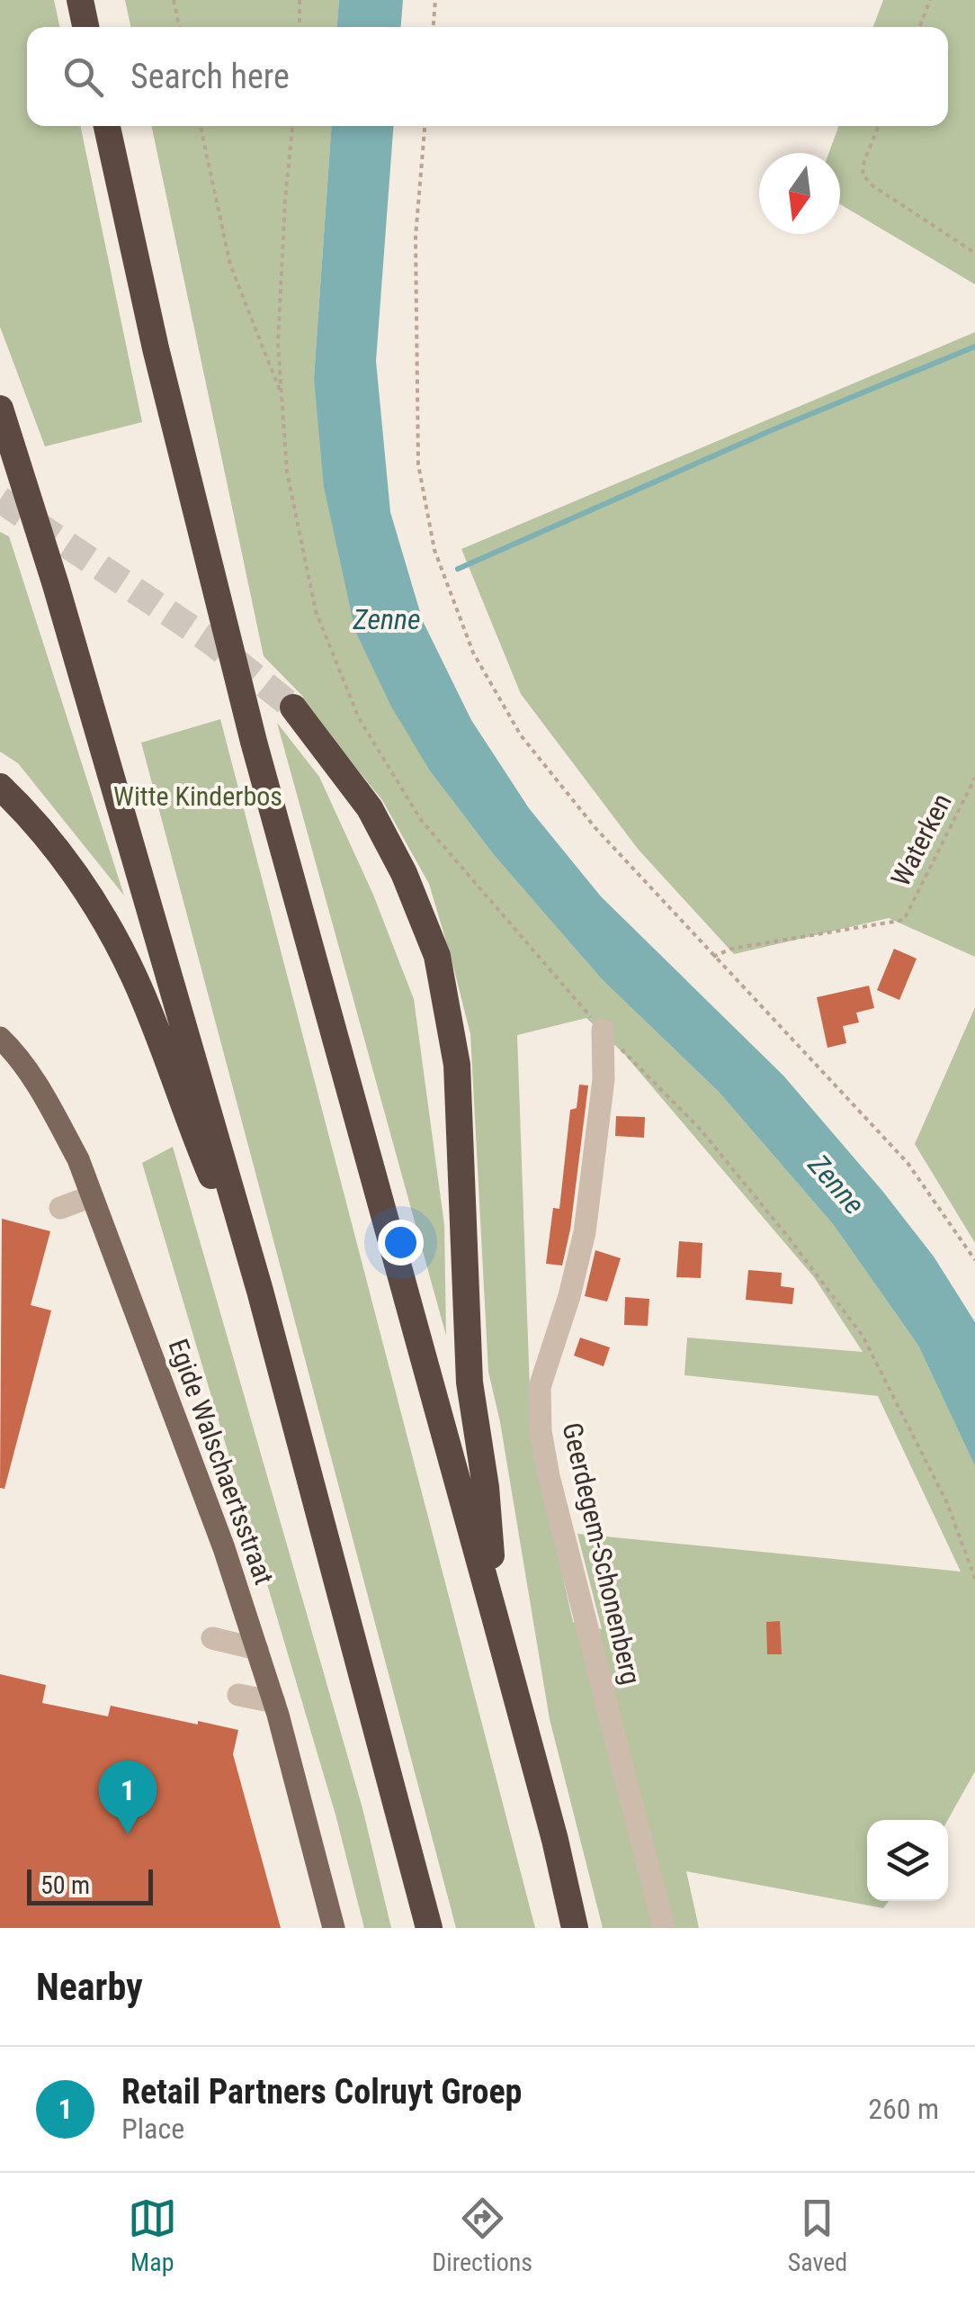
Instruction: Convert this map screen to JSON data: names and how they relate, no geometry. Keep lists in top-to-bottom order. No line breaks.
{"streets":{"main road":["Egide Walschaertsstraat"],"street":["Geerdegem-Schonenberg"],"path":["Waterken"]},"water":["Zenne"],"parks":["Witte Kinderbos"],"scale_bar":"50 m","north":"bottom","page":{"search":"Search here","pins":"1","scale":"50 m","heading":"Nearby","list":[{"mark":"1","name":"Retail Partners Colruyt Groep","note":"Place","value":"260 m"}],"nav":["Map","Directions","Saved"]}}
